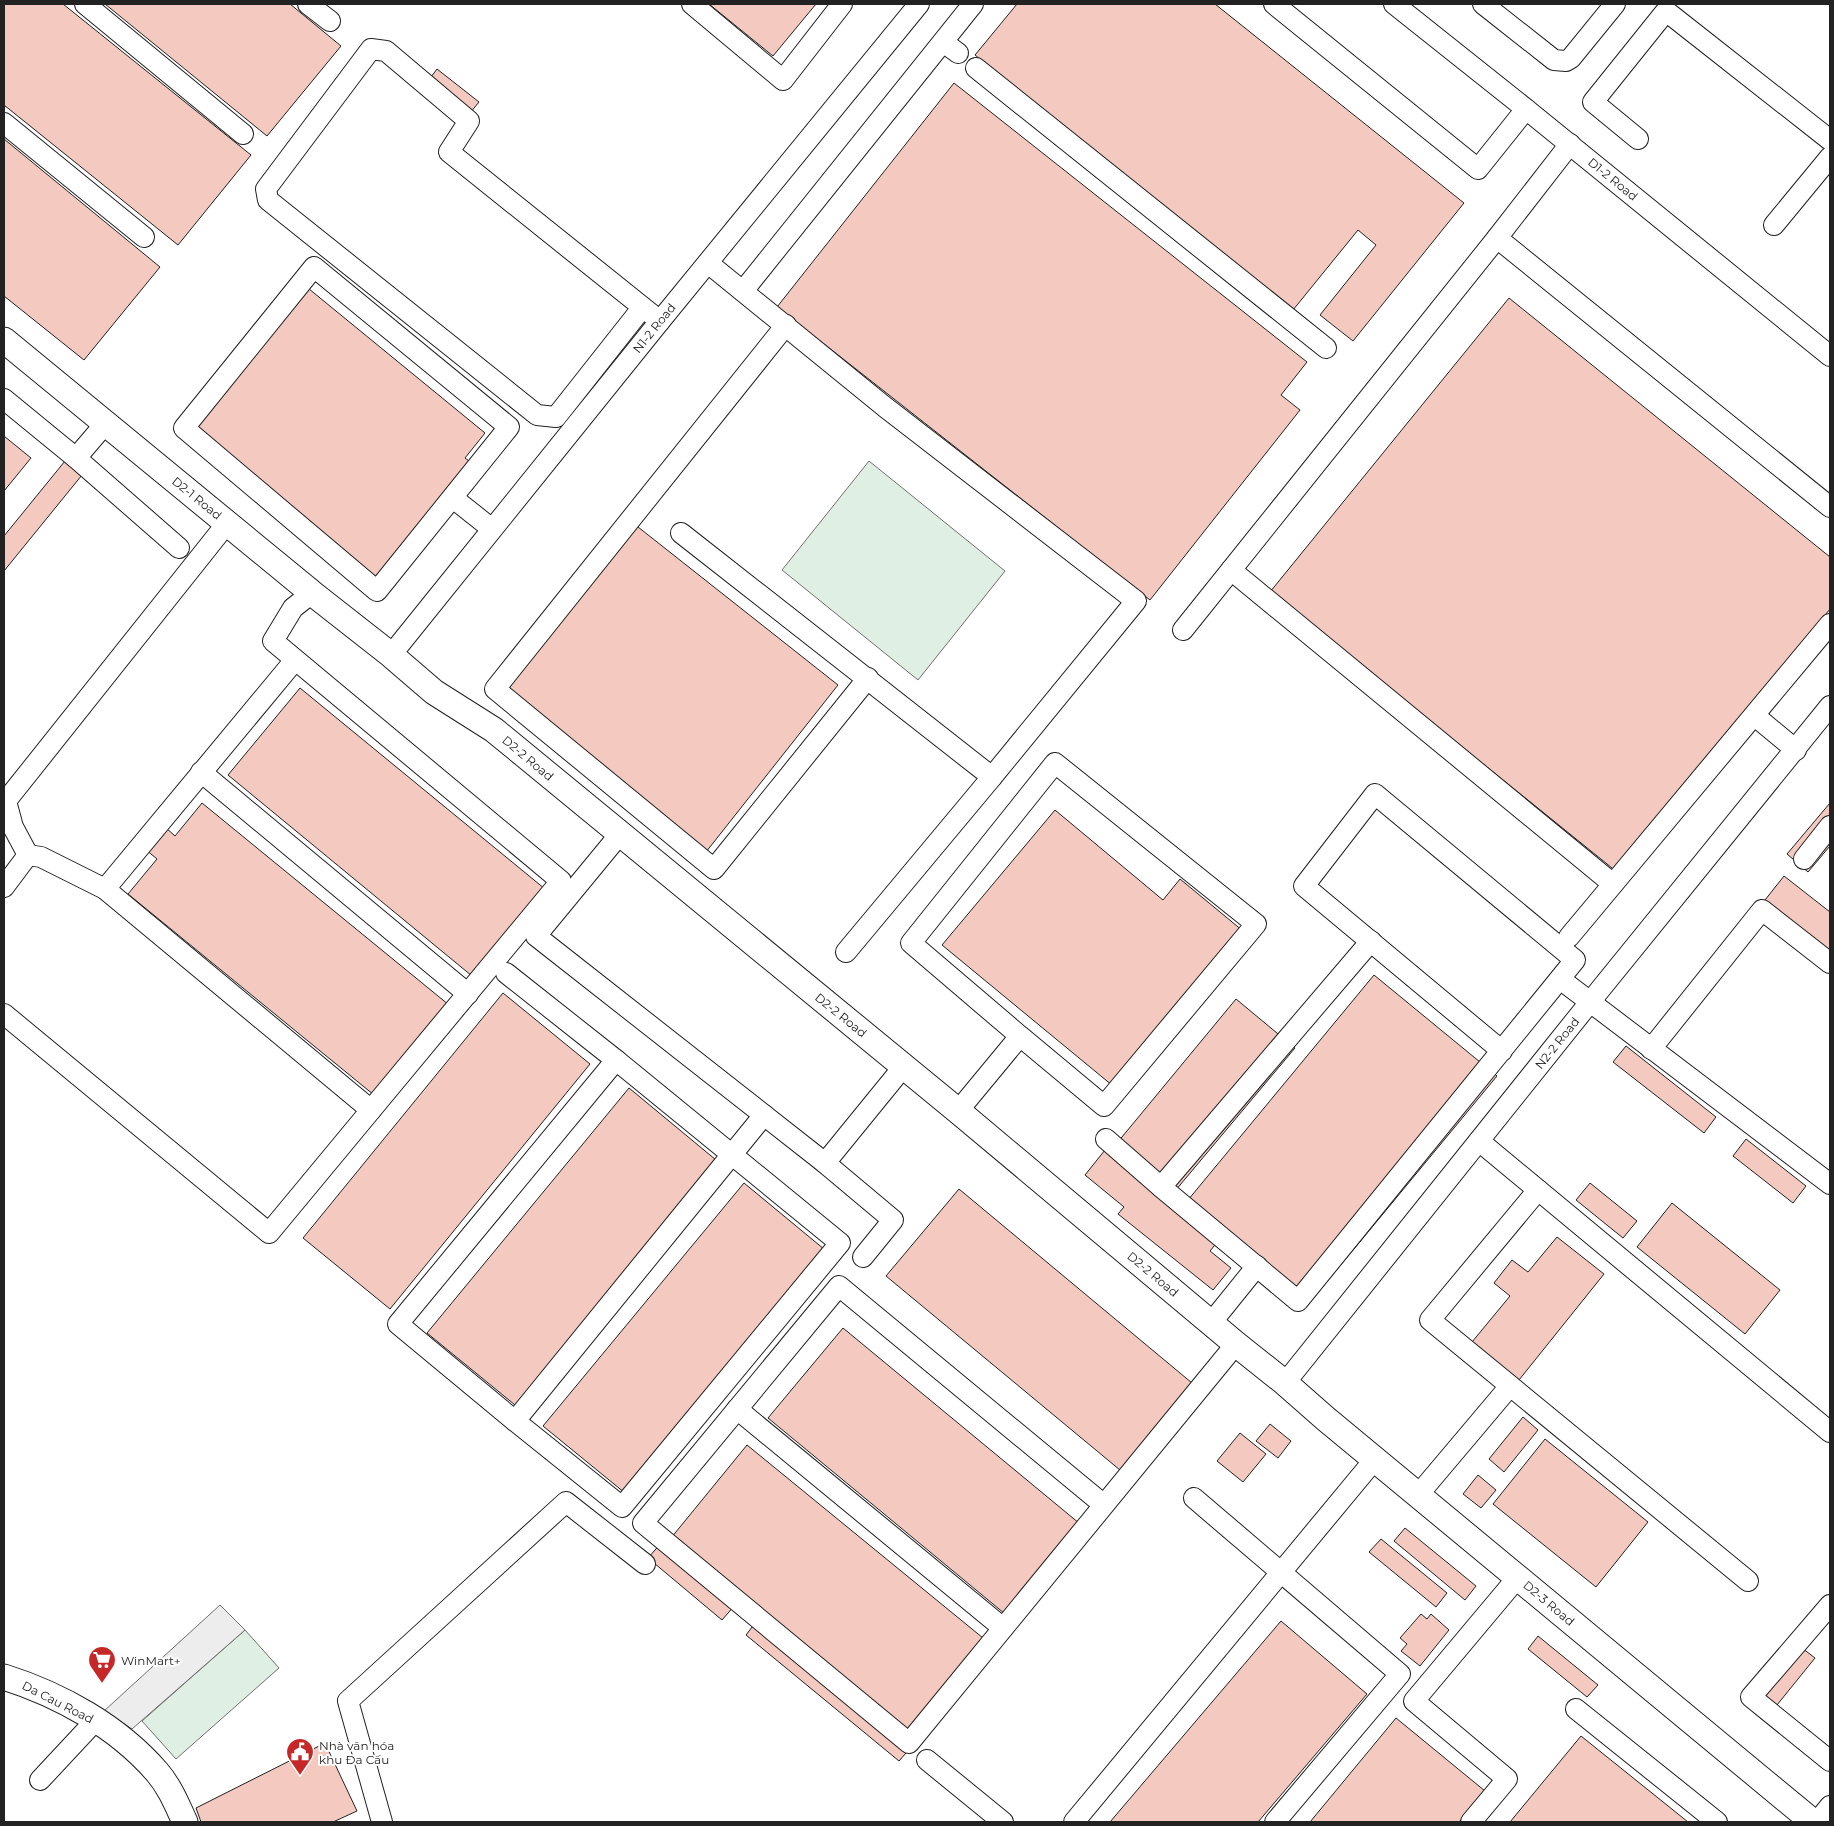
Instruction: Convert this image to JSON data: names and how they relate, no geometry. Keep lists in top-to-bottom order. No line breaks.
{"streets":{"main road":["D2-1 Road","D2-2 Road","D2-3 Road","Da Cau Road"],"street":["D1-2 Road","N1-2 Road","N2-2 Road"]},"crossings":[["N1-2 Road","D2-1 Road"],["N1-2 Road","D2-2 Road"],["D2-1 Road","D2-2 Road"],["D2-2 Road","N2-2 Road"],["D2-2 Road","D2-3 Road"],["N2-2 Road","D2-3 Road"]],"places":{"supermarket":["WinMart+"],"public building":["Nhà văn hóa khu Đa Cấu"]}}
